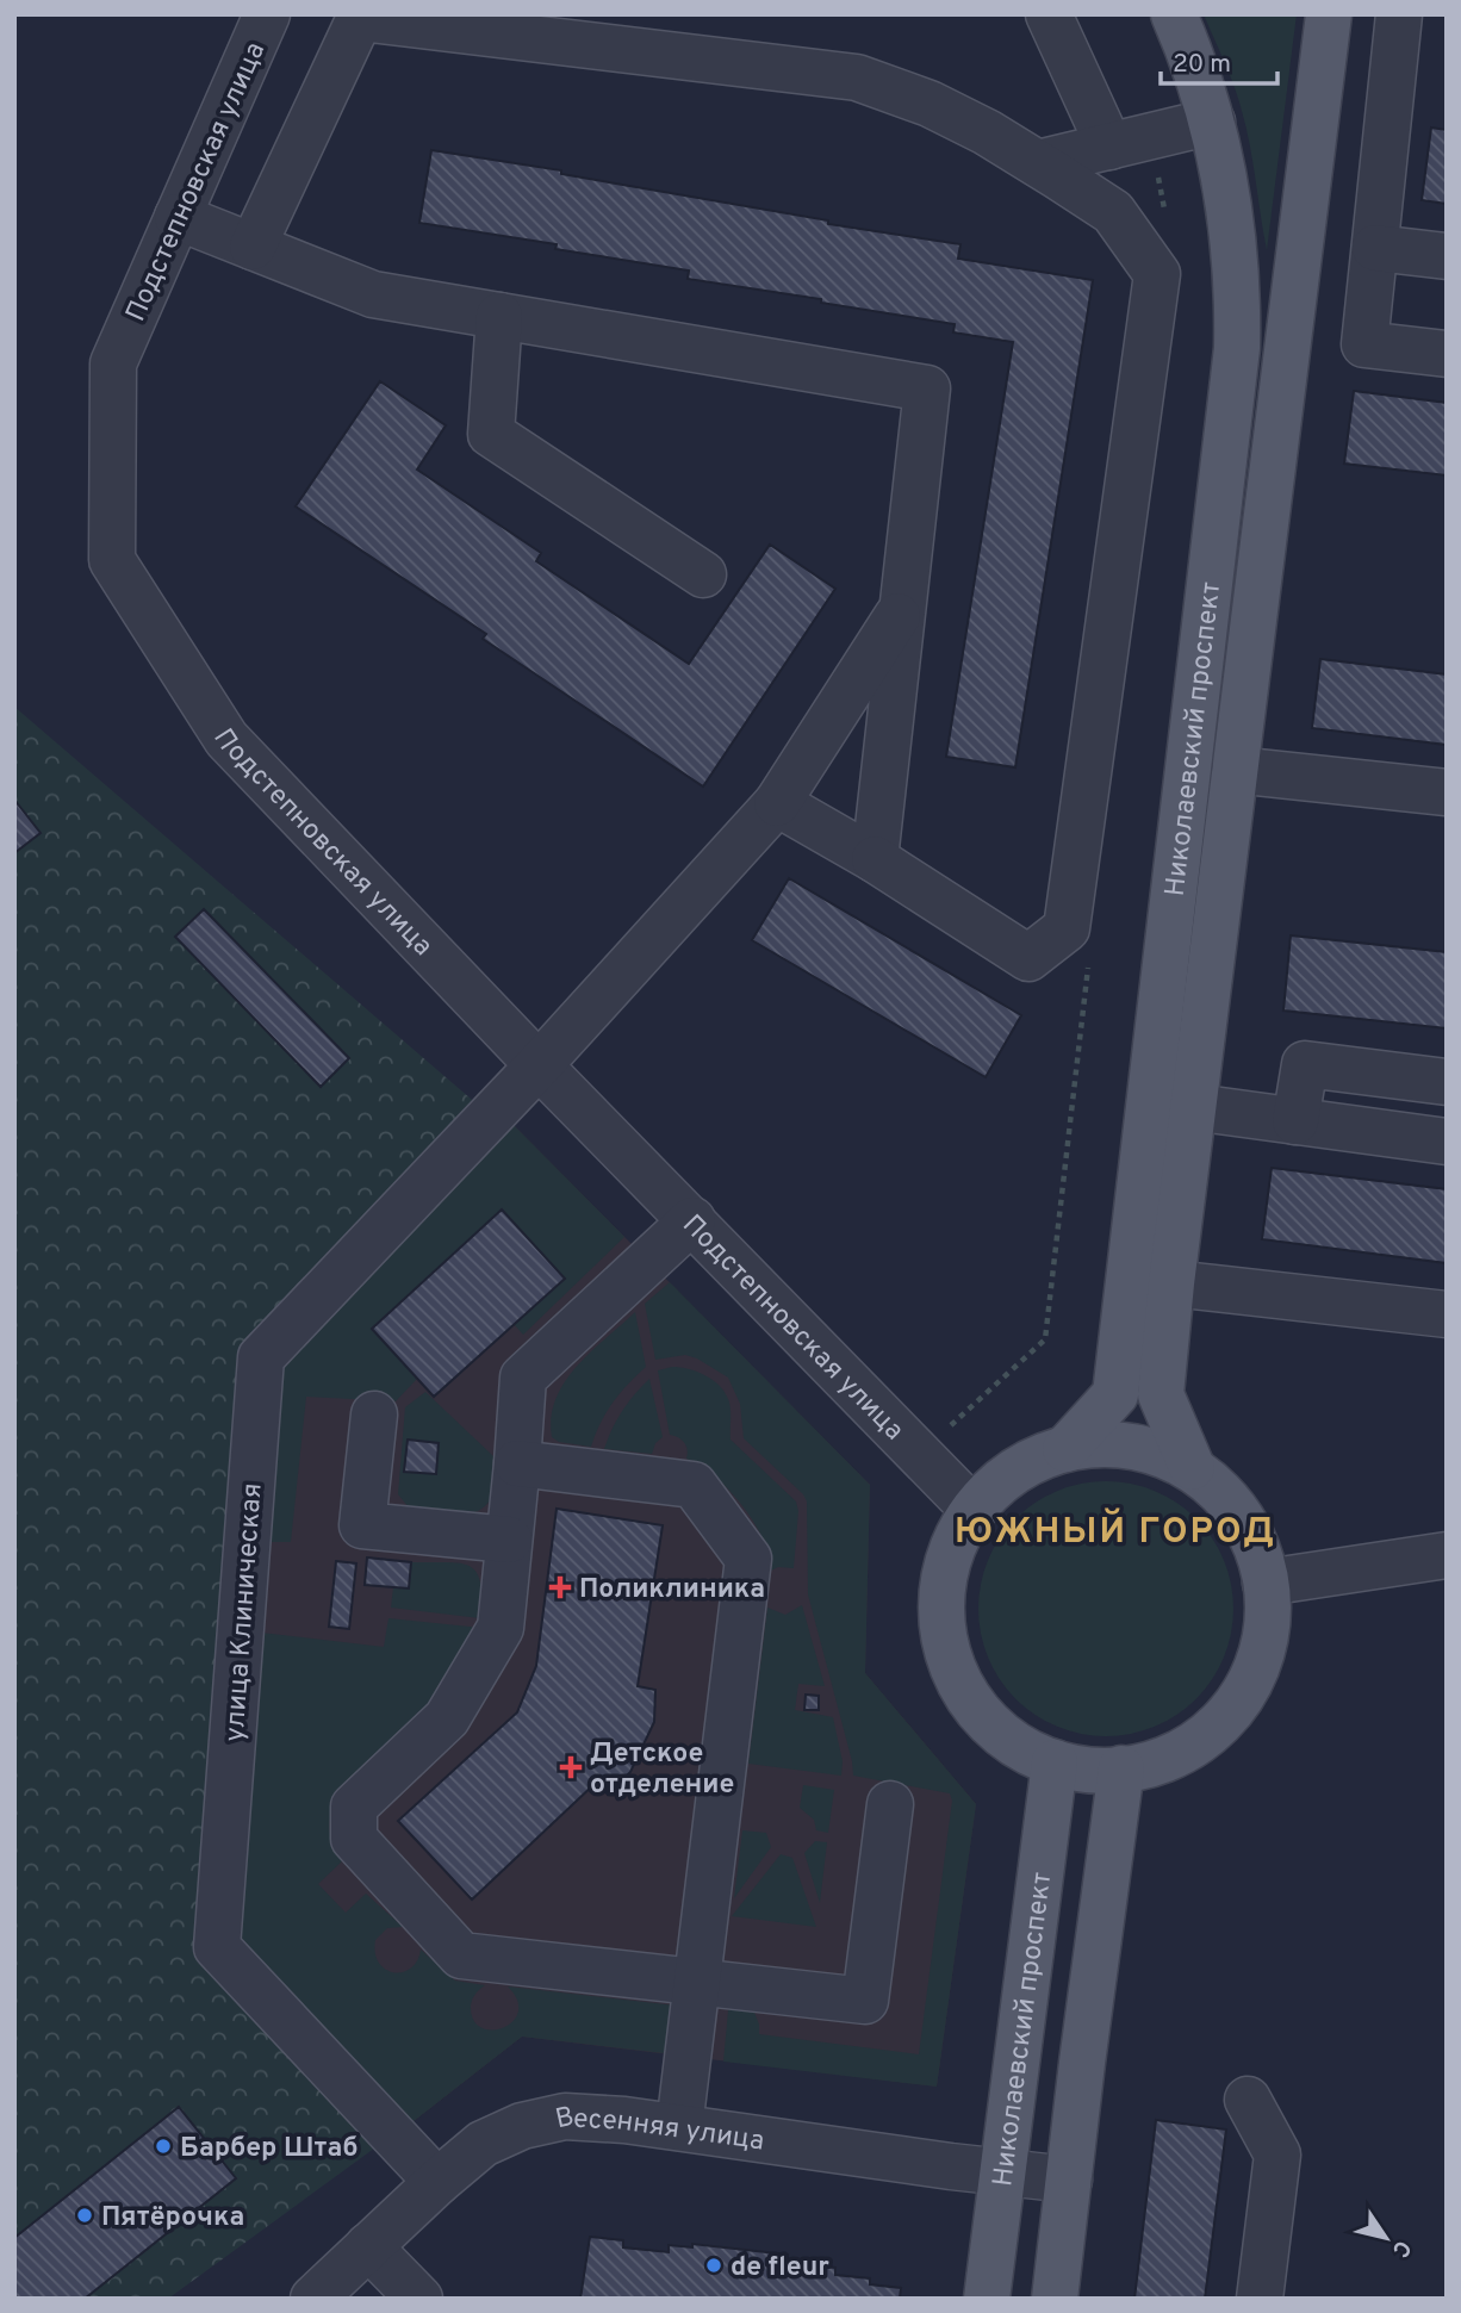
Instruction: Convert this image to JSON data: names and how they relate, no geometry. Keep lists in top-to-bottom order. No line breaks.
{"streets":{"main road":["Николаевский проспект"],"street":["Подстепновская улица","улица Клиническая","Весенняя улица"]},"crossings":[["Подстепновская улица","улица Клиническая"],["Николаевский проспект","Весенняя улица"],["улица Клиническая","Весенняя улица"]],"districts":["ЮЖНЫЙ ГОРОД"],"places":{"health":["Поликлиника","Детское отделение"],"other":["Барбер Штаб","Пятёрочка","de fleur"]},"scale_bar":"20 m","north":"bottom right"}
